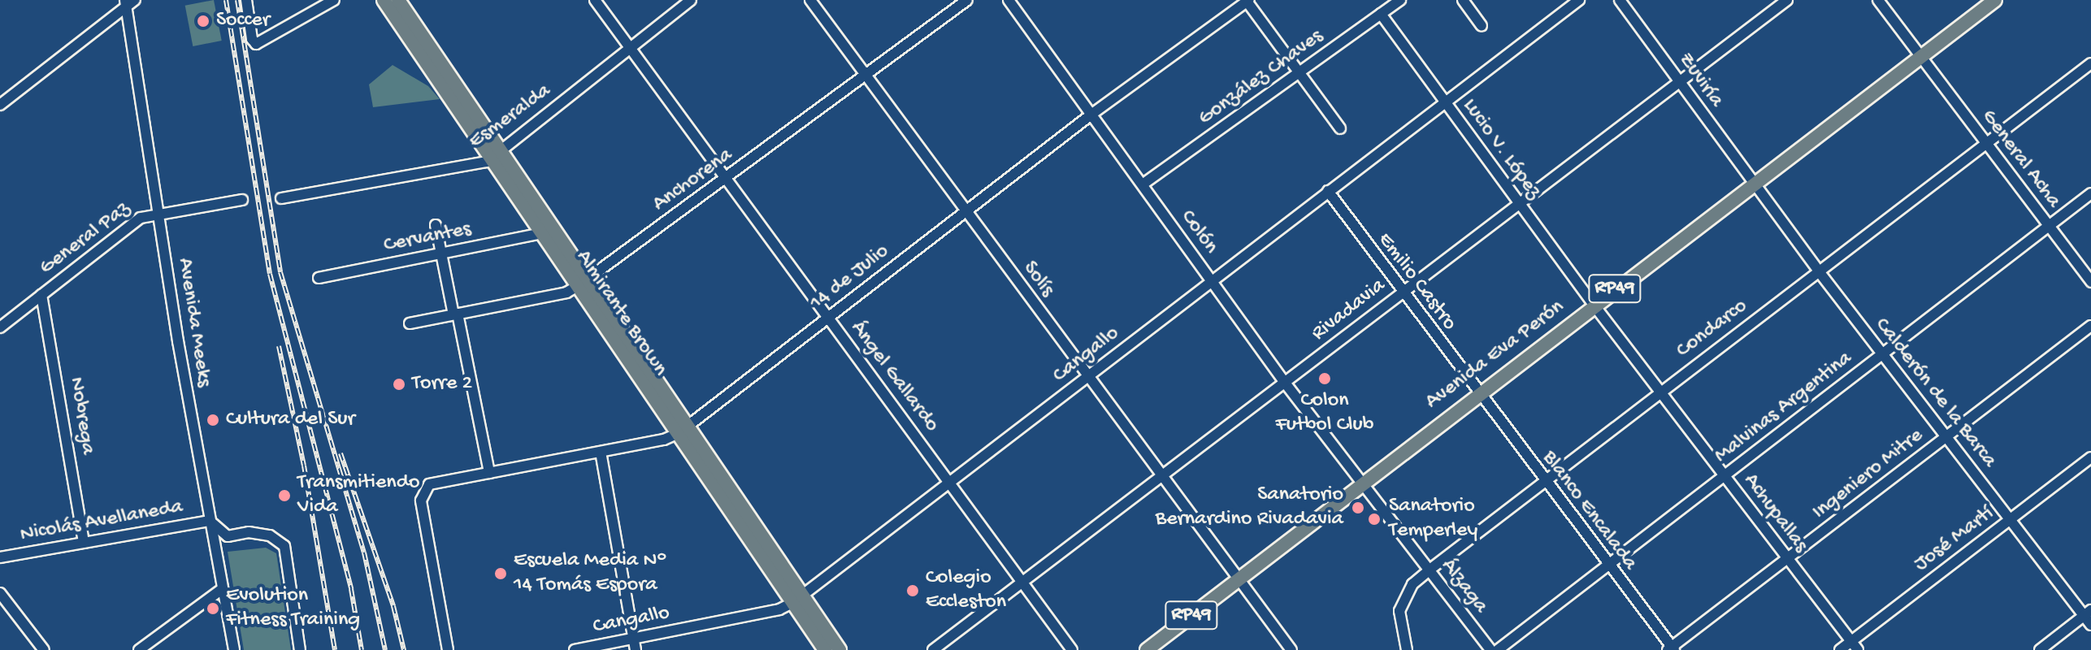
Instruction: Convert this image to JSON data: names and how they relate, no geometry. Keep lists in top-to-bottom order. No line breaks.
{"streets":{"main road":["RP49","Almirante Brown","Avenida Eva Perón"],"street":["González Chaves","Zuviría","Esmeralda","Lucio V. López","General Acha","Anchorena","Colón","Cervantes","General Paz","14 de Julio","Solís","Emilio Castro","Rivadavia","Avenida Meeks","Condarco","Cangallo","Ángel Gallardo","Calderón de la Barca","Malvinas Argentina","Nobrega","Ingeniero Mitre","Blanco Encalada","Achupallas","Nicolás Avellaneda","José Martí","Álzaga"]},"crossings":[["González Chaves","Lucio V. López"],["González Chaves","Colón"],["Zuviría","Rivadavia"],["Zuviría","Avenida Eva Perón"],["Zuviría","Calderón de la Barca"],["Esmeralda","Almirante Brown"],["Esmeralda","Ángel Gallardo"],["Lucio V. López","Rivadavia"],["Lucio V. López","Cangallo"],["Lucio V. López","Avenida Eva Perón"],["Lucio V. López","Achupallas"],["General Acha","Condarco"],["General Acha","Avenida Eva Perón"],["General Acha","Malvinas Argentina"],["Anchorena","Solís"],["Anchorena","Almirante Brown"],["Anchorena","Ángel Gallardo"],["Colón","14 de Julio"],["Colón","Rivadavia"],["Colón","Cangallo"],["Colón","Avenida Eva Perón"],["Colón","Álzaga"],["Cervantes","Almirante Brown"],["General Paz","Avenida Meeks"],["General Paz","Nobrega"],["14 de Julio","Solís"],["14 de Julio","Almirante Brown"],["14 de Julio","Ángel Gallardo"],["Solís","Rivadavia"],["Solís","Cangallo"],["Solís","Avenida Eva Perón"],["Emilio Castro","Rivadavia"],["Emilio Castro","Cangallo"],["Emilio Castro","Avenida Eva Perón"],["Emilio Castro","Blanco Encalada"],["Rivadavia","Ángel Gallardo"],["Almirante Brown","Cangallo"],["Avenida Meeks","Nicolás Avellaneda"],["Condarco","Calderón de la Barca"],["Condarco","Blanco Encalada"],["Condarco","Achupallas"],["Condarco","Álzaga"],["Cangallo","Ángel Gallardo"],["Avenida Eva Perón","Calderón de la Barca"],["Avenida Eva Perón","Blanco Encalada"],["Avenida Eva Perón","Achupallas"],["Avenida Eva Perón","Álzaga"],["Calderón de la Barca","Malvinas Argentina"],["Calderón de la Barca","Ingeniero Mitre"],["Calderón de la Barca","José Martí"],["Malvinas Argentina","Blanco Encalada"],["Malvinas Argentina","Achupallas"],["Nobrega","Nicolás Avellaneda"],["Ingeniero Mitre","Blanco Encalada"],["Ingeniero Mitre","Achupallas"],["Achupallas","José Martí"]],"places":["Soccer","Colon Futbol Club","Torre 2","Cultura del Sur","Transmitiendo Vida","Sanatorio Bernardino Rivadavia","Sanatorio Temperley","Escuela Media N° 14 Tomás Espora","Colegio Eccleston","Evolution Fitness Training"]}
